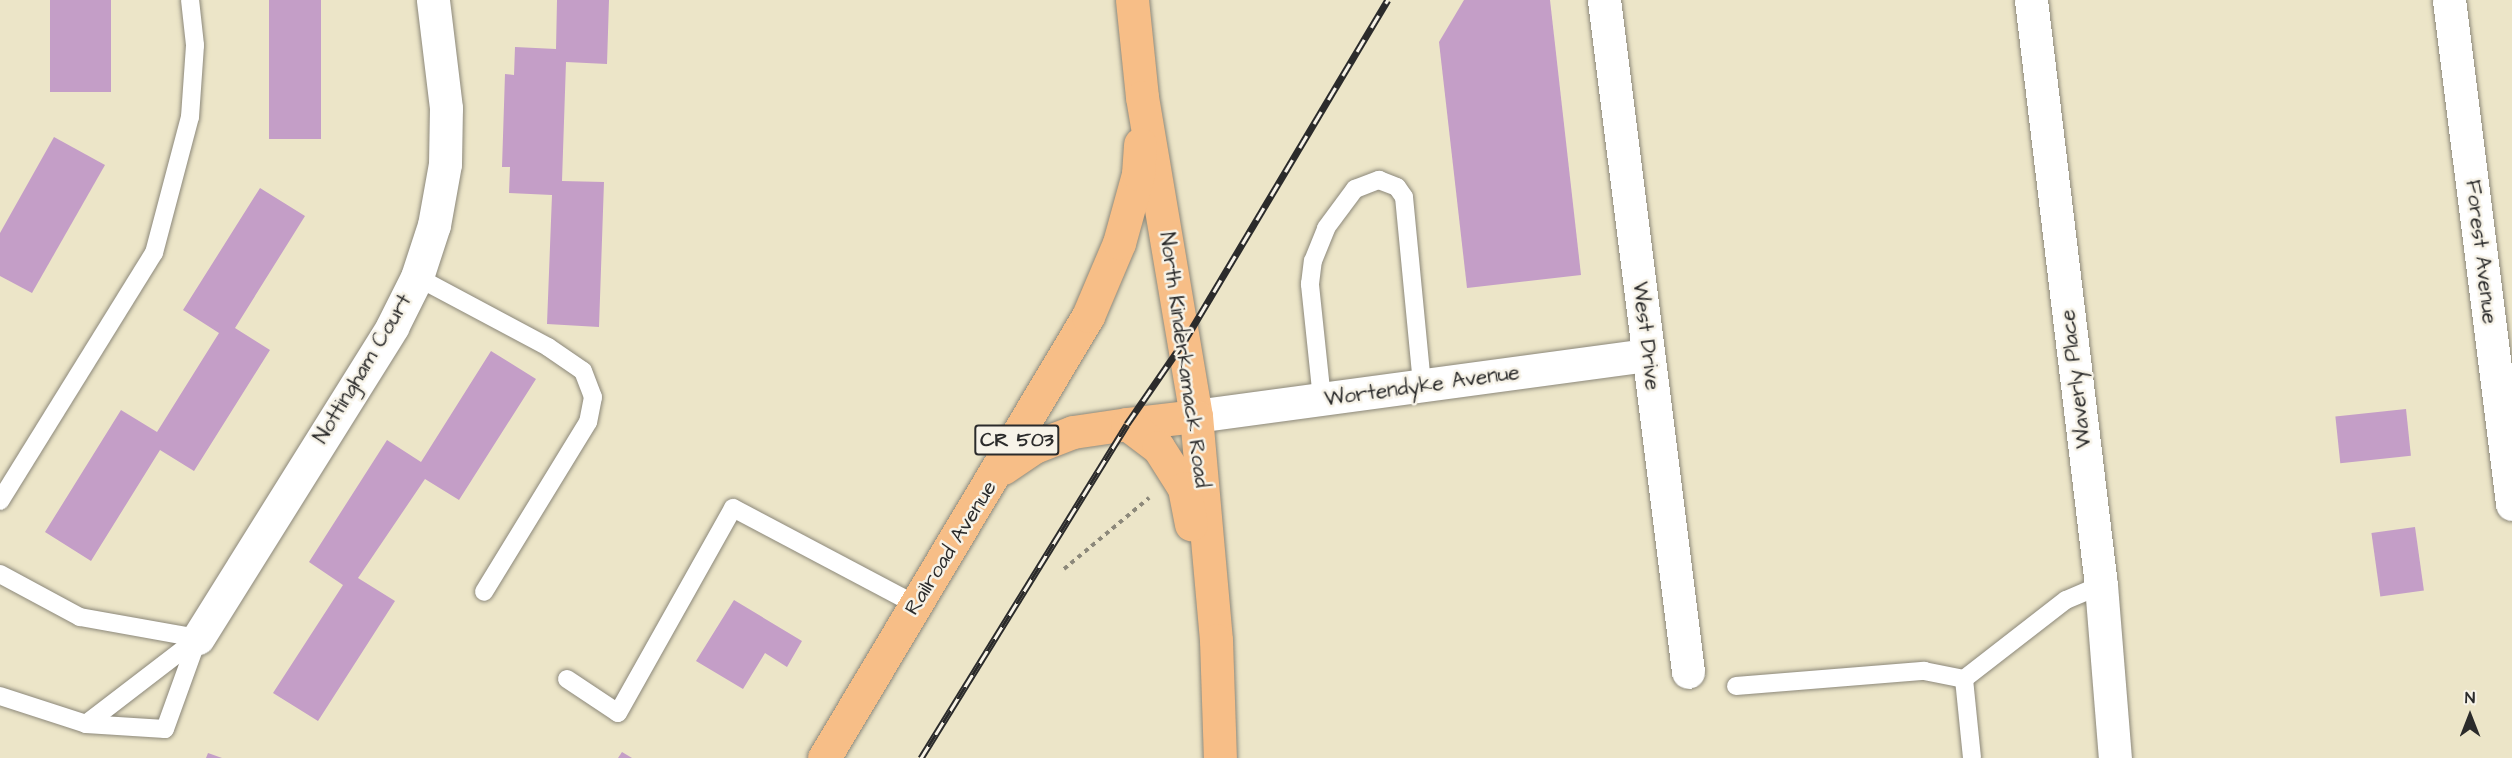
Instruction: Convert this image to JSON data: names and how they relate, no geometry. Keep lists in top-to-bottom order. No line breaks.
{"streets":{"main road":["North Kinderkamack Road","CR 503","Railroad Avenue"],"street":["Forest Avenue","West Drive","Nottingham Court","Waverly Place","Wortendyke Avenue"]},"crossings":[["West Drive","Wortendyke Avenue"],["North Kinderkamack Road","Wortendyke Avenue"],["North Kinderkamack Road","Railroad Avenue"]],"north":"top"}
